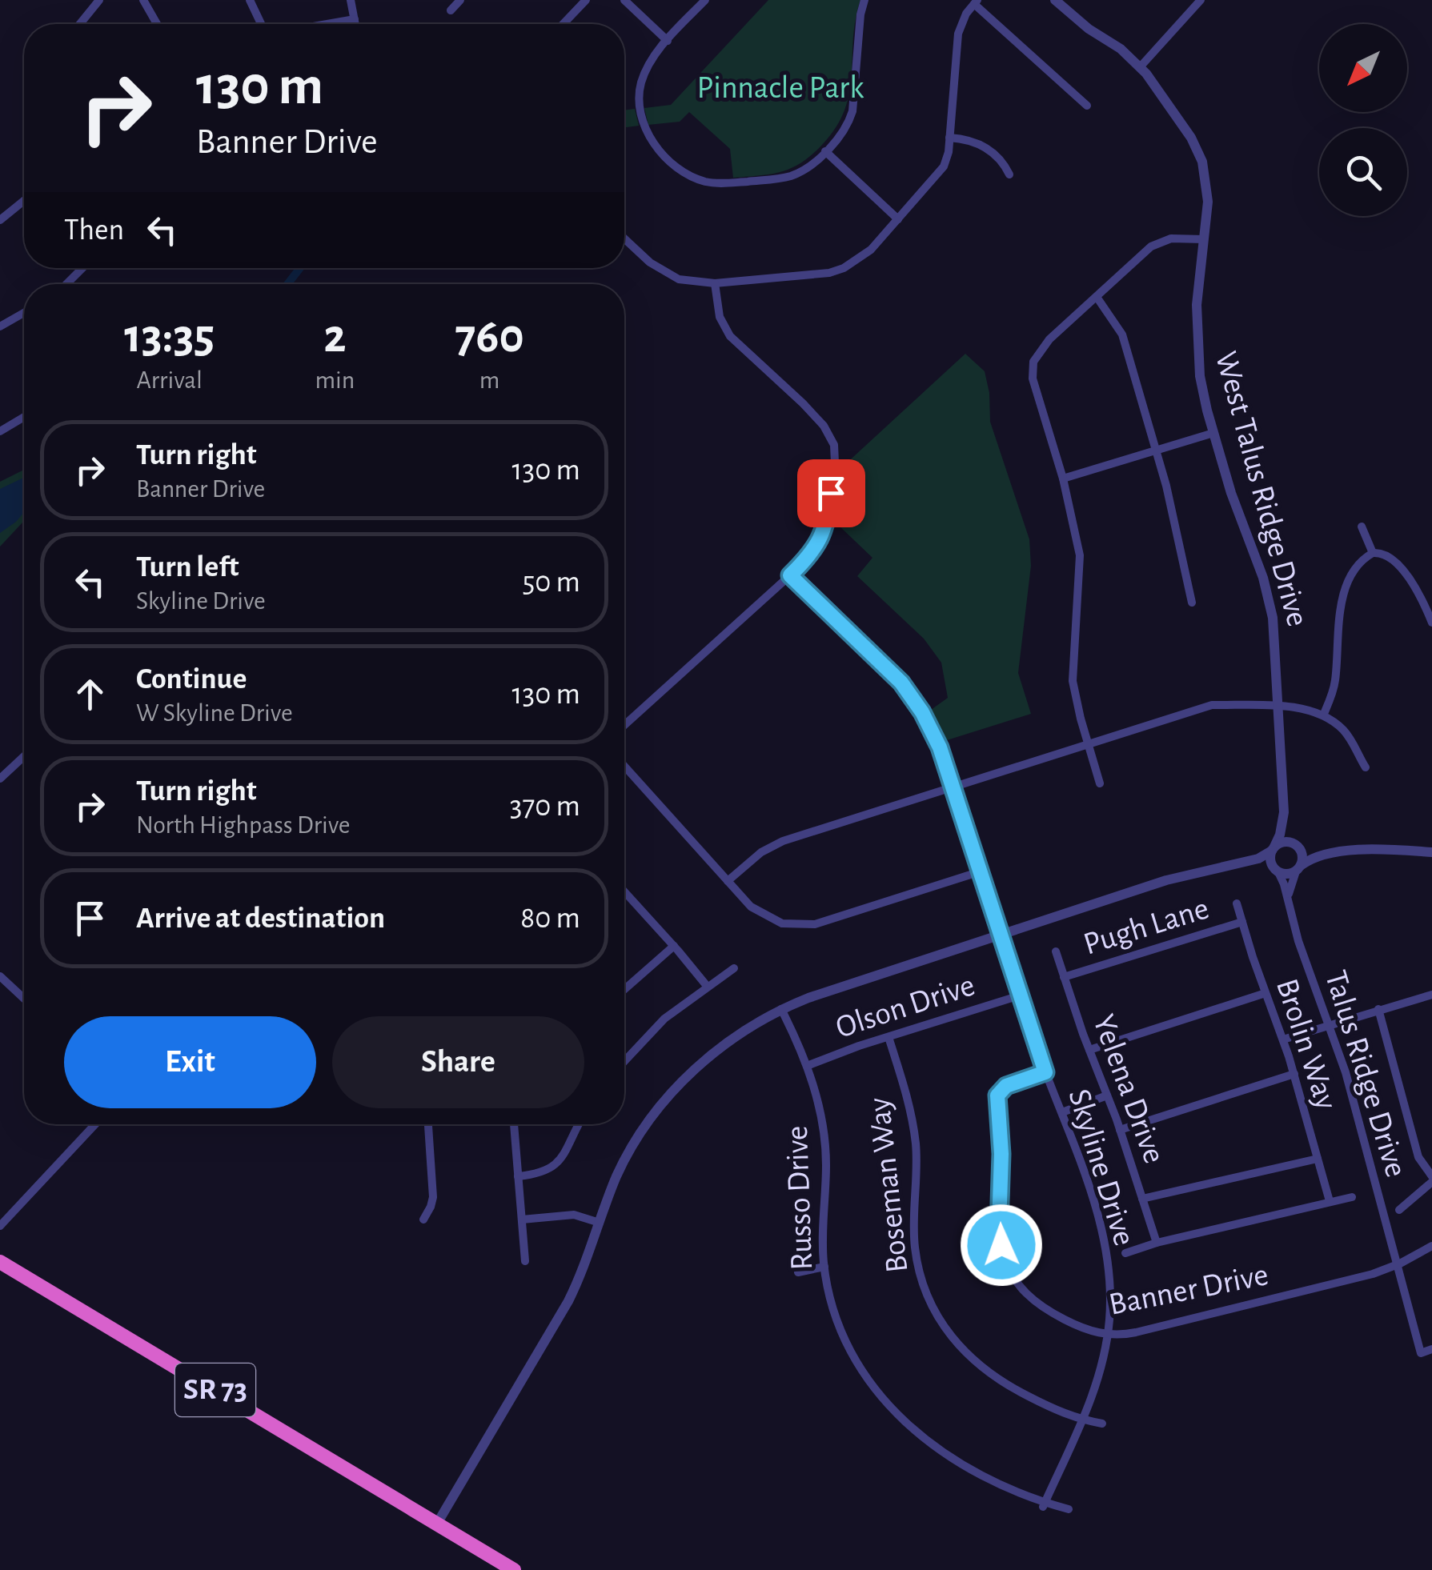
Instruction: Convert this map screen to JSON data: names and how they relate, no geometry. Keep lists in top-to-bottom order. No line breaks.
{"streets":{"highway":["SR 73"],"street":["West Talus Ridge Drive","Pugh Lane","Olson Drive","Brolin Way","Talus Ridge Drive","Yelena Drive","Skyline Drive","Boseman Way","Russo Drive","Banner Drive"]},"crossings":[["West Talus Ridge Drive","Talus Ridge Drive"],["Pugh Lane","Brolin Way"],["Pugh Lane","Yelena Drive"],["Olson Drive","Skyline Drive"],["Olson Drive","Boseman Way"],["Olson Drive","Russo Drive"],["Talus Ridge Drive","Banner Drive"],["Skyline Drive","Boseman Way"],["Skyline Drive","Russo Drive"],["Skyline Drive","Banner Drive"]],"parks":["Pinnacle Park"],"north":"bottom left","page":{"turn":["130 m","Banner Drive"],"then":"Then","eta":["13:35","Arrival","2","min","760","m"],"list":[{"name":"Turn right","note":"Banner Drive","value":"130 m"},{"name":"Turn left","note":"Skyline Drive","value":"50 m"},{"name":"Continue","note":"W Skyline Drive","value":"130 m"},{"name":"Turn right","note":"North Highpass Drive","value":"370 m"},{"name":"Arrive at destination","value":"80 m"}],"buttons":["Exit","Share"]}}
